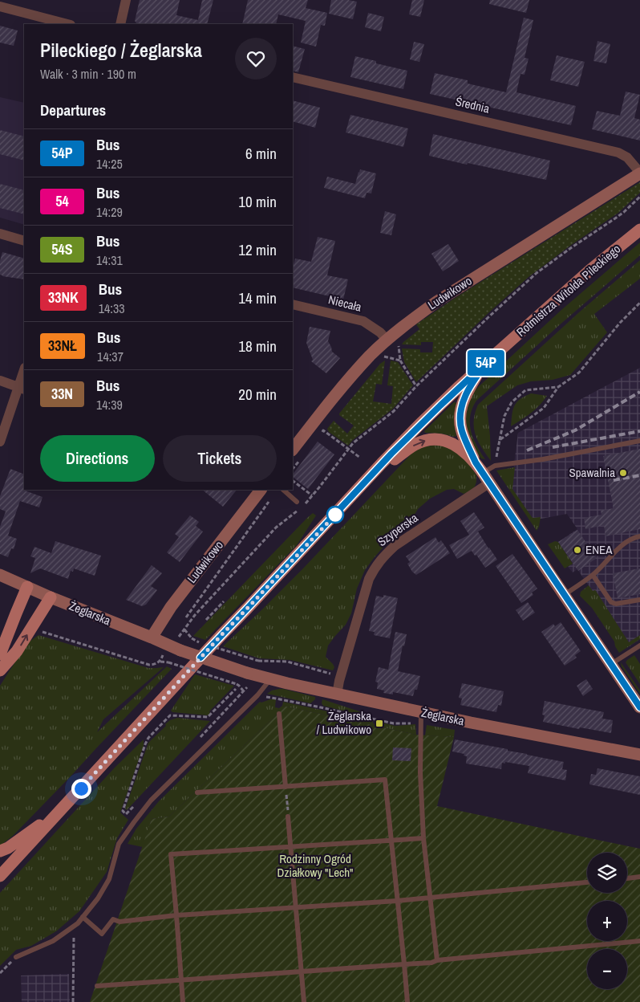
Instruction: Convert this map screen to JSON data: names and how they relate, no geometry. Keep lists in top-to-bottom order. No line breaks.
{"streets":{"main road":["Rotmistrza Witolda Pileckiego"],"street":["Średnia","Ludwikowo","Niecała","Szyperska","Żeglarska"]},"crossings":[["Średnia","Ludwikowo"],["Ludwikowo","Niecała"],["Ludwikowo","Żeglarska"],["Szyperska","Żeglarska"]],"parks":["Rodzinny Ogród Działkowy \"Lech\""],"places":{"other":["Spawalnia","ENEA"],"transit":["Żeglarska / Ludwikowo"]},"lines":["bus line 54P"],"page":{"on_map":"54P","heading":[["Pileckiego / Żeglarska","Walk · 3 min · 190 m"],"Departures"],"list":[{"mark":"54P","name":"Bus","note":"14:25","value":"6 min"},{"mark":"54","name":"Bus","note":"14:29","value":"10 min"},{"mark":"54S","name":"Bus","note":"14:31","value":"12 min"},{"mark":"33NK","name":"Bus","note":"14:33","value":"14 min"},{"mark":"33NŁ","name":"Bus","note":"14:37","value":"18 min"},{"mark":"33N","name":"Bus","note":"14:39","value":"20 min"}],"buttons":["Directions","Tickets"],"map_buttons":["+","−"]}}
